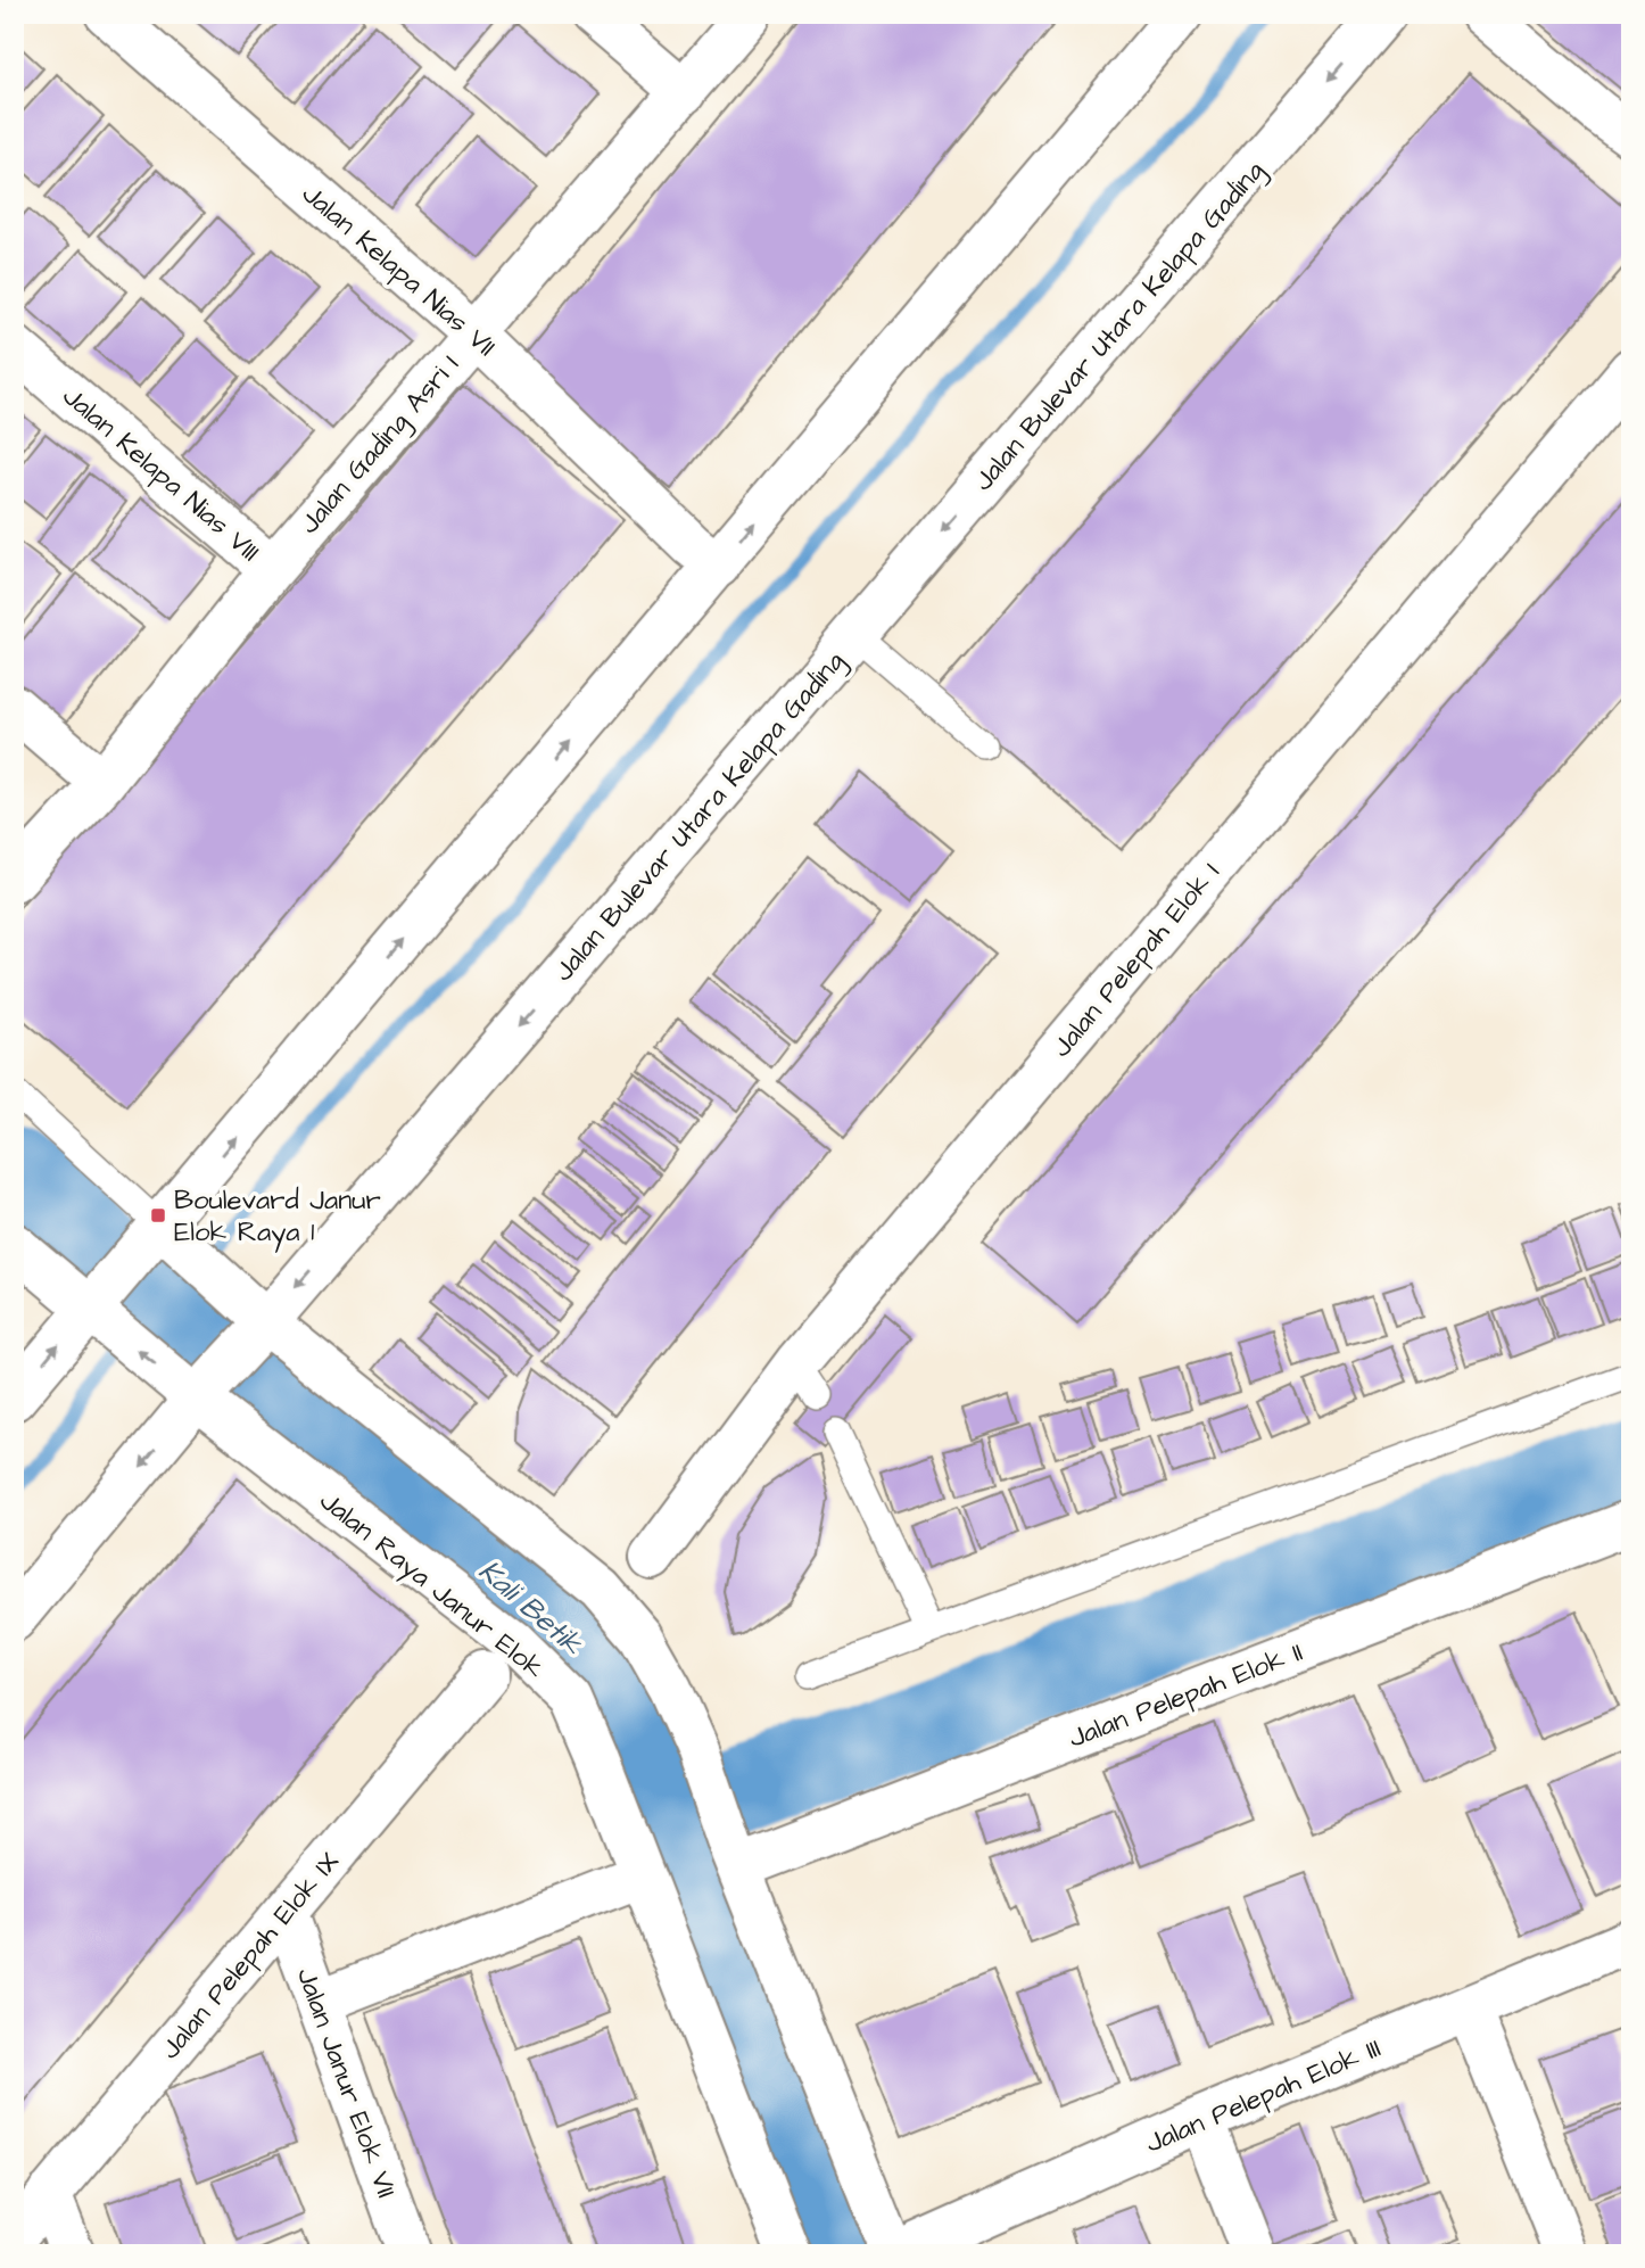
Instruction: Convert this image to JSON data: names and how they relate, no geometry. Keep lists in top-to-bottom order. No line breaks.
{"streets":{"street":["Jalan Kelapa Nias VII","Jalan Bulevar Utara Kelapa Gading","Jalan Gading Asri I","Jalan Kelapa Nias VIII","Jalan Pelepah Elok I","Jalan Raya Janur Elok","Jalan Pelepah Elok II","Jalan Pelepah Elok IX","Jalan Janur Elok VII","Jalan Pelepah Elok III"]},"crossings":[["Jalan Kelapa Nias VII","Jalan Gading Asri I"],["Jalan Bulevar Utara Kelapa Gading","Jalan Raya Janur Elok"],["Jalan Gading Asri I","Jalan Kelapa Nias VIII"],["Jalan Pelepah Elok IX","Jalan Janur Elok VII"]],"water":["Kali Betik"],"places":{"transit":["Boulevard Janur Elok Raya 1"]}}
